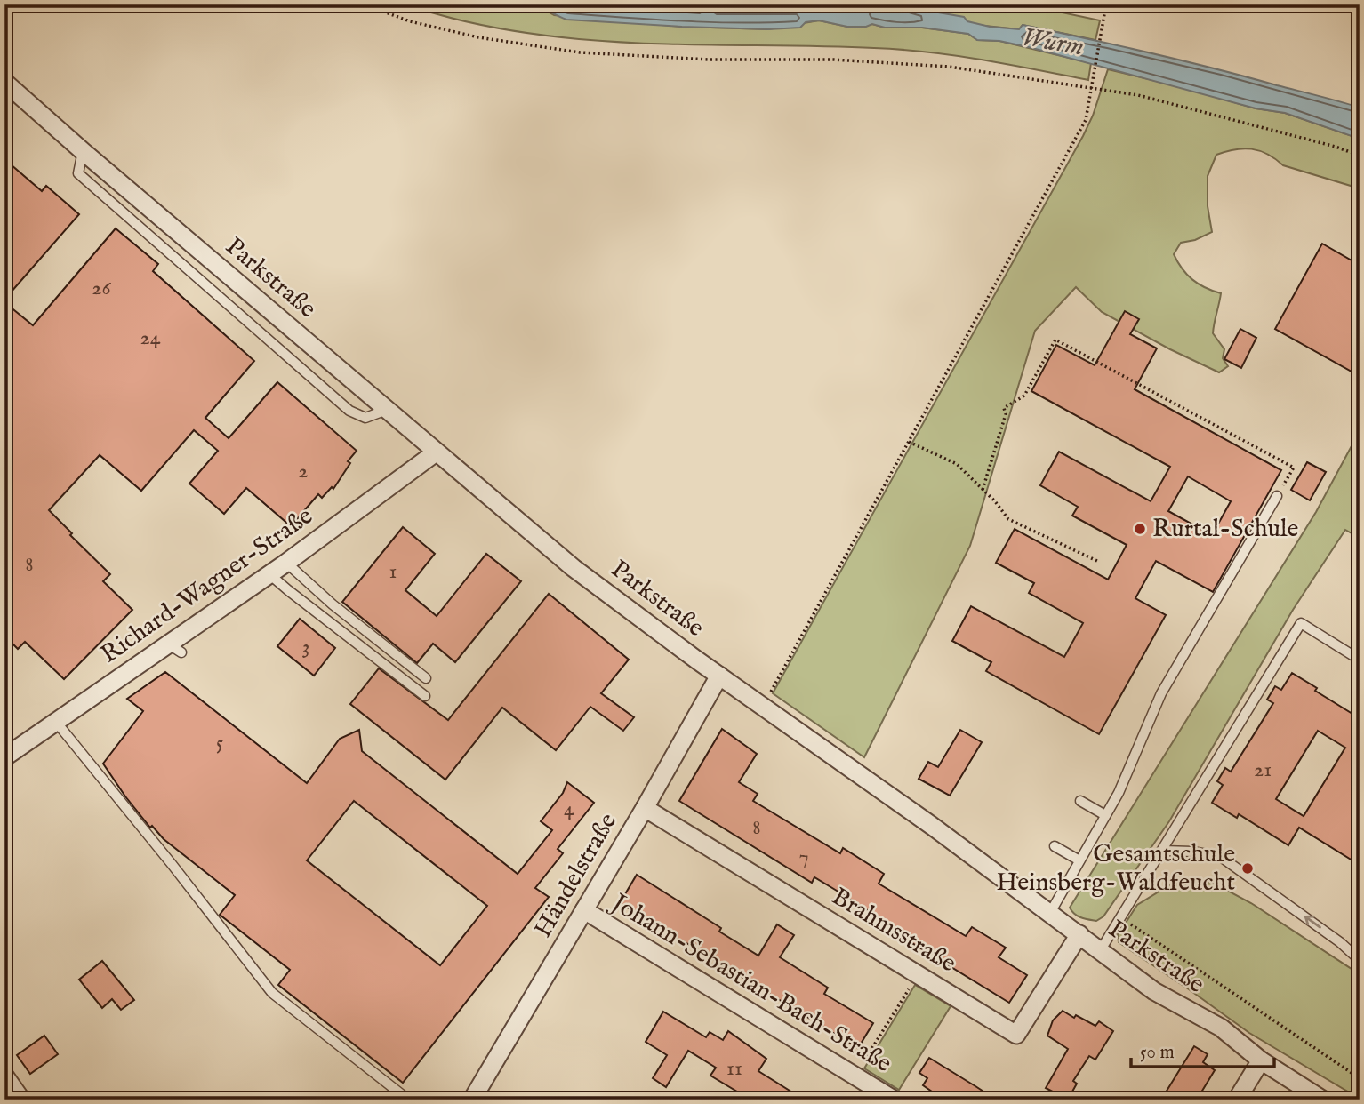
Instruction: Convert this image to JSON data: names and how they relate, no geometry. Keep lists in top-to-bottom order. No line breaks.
{"streets":{"street":["Parkstraße","Richard-Wagner-Straße","Händelstraße","Brahmsstraße","Johann-Sebastian-Bach-Straße"]},"crossings":[["Parkstraße","Richard-Wagner-Straße"],["Parkstraße","Händelstraße"],["Parkstraße","Brahmsstraße"],["Händelstraße","Brahmsstraße"],["Händelstraße","Johann-Sebastian-Bach-Straße"]],"water":["Wurm"],"places":["Rurtal-Schule","Gesamtschule Heinsberg-Waldfeucht"],"house_numbers":["26","24","2","8","1","3","5","21","4","8","7","11"],"scale_bar":"50 m"}
